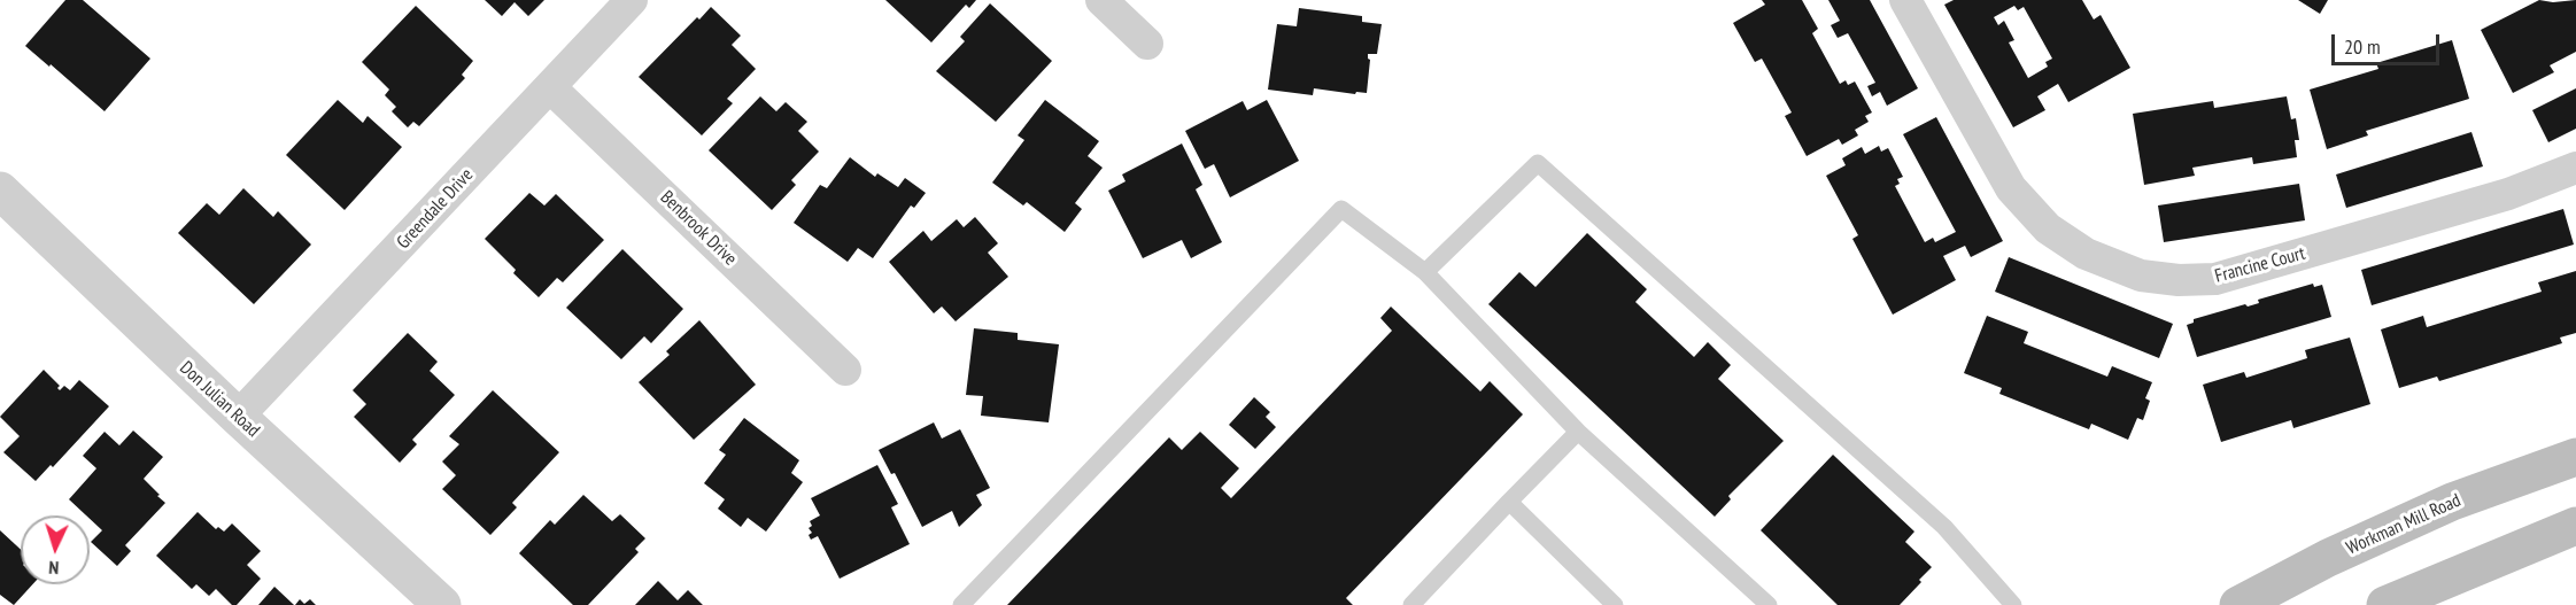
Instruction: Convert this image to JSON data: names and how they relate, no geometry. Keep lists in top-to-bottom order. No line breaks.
{"streets":{"main road":["Workman Mill Road"],"street":["Greendale Drive","Benbrook Drive","Francine Court","Don Julian Road"]},"crossings":[["Greendale Drive","Benbrook Drive"],["Greendale Drive","Don Julian Road"]],"scale_bar":"20 m","north":"bottom"}
